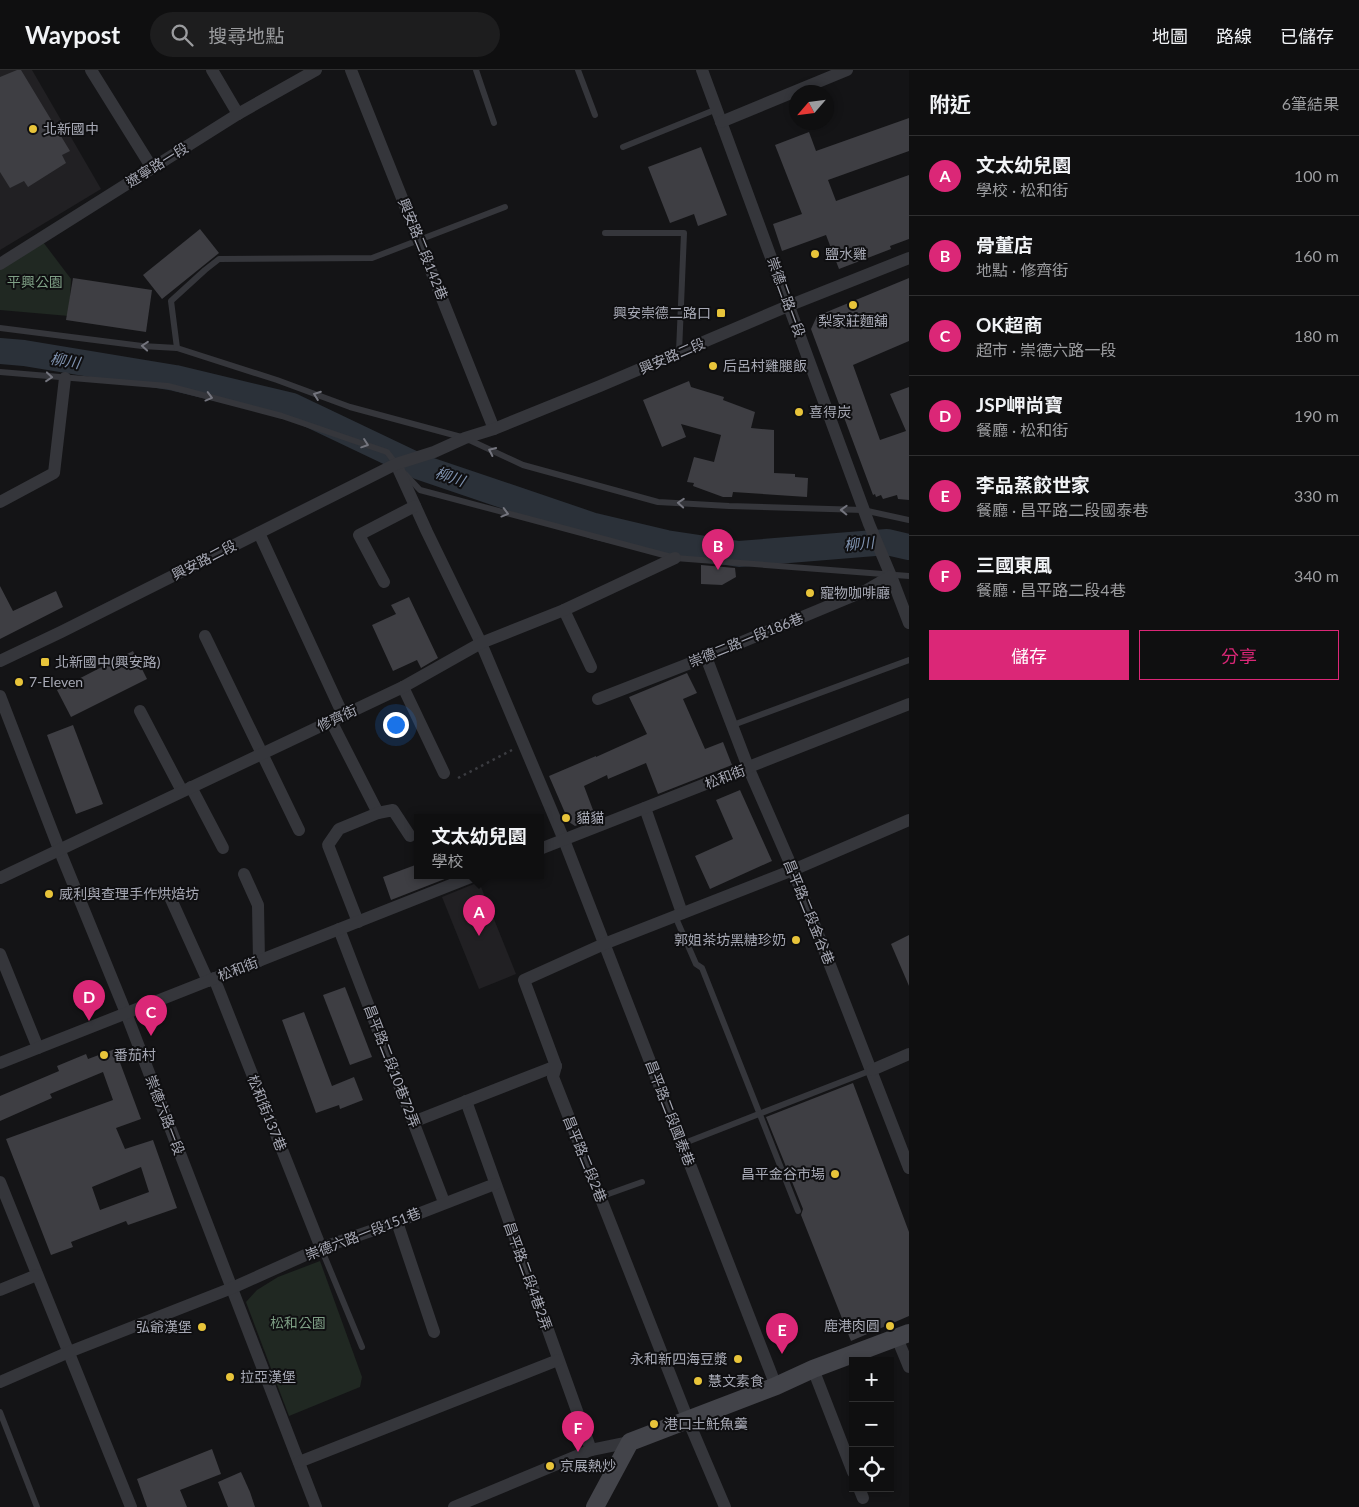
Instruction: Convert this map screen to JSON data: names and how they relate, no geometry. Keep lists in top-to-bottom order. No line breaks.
{"streets":{"street":["遼寧路一段","興安路二段142巷","崇德二路一段","興安路二段","崇德二路一段186巷","修齊街","松和街","昌平路二段金谷巷","昌平路二段10巷72弄","松和街137巷","昌平路二段國泰巷","崇德六路一段","昌平路二段2巷","崇德六路一段151巷","昌平路二段4巷2弄"]},"crossings":[["興安路二段142巷","興安路二段"],["崇德二路一段","興安路二段"],["崇德二路一段","崇德二路一段186巷"],["興安路二段","昌平路二段國泰巷"],["崇德二路一段186巷","昌平路二段金谷巷"],["修齊街","昌平路二段國泰巷"],["修齊街","崇德六路一段"],["松和街","昌平路二段金谷巷"],["松和街","昌平路二段10巷72弄"],["松和街","松和街137巷"],["松和街","昌平路二段國泰巷"],["松和街","崇德六路一段"],["昌平路二段10巷72弄","崇德六路一段151巷"],["松和街137巷","崇德六路一段151巷"],["昌平路二段國泰巷","昌平路二段2巷"],["崇德六路一段","崇德六路一段151巷"],["崇德六路一段151巷","昌平路二段4巷2弄"]],"water":["柳川"],"parks":["平興公園","松和公園"],"places":{"other":["北新國中","鹽水雞","梨家莊麵舖","后呂村雞腿飯","喜得炭","寵物咖啡廳","7-Eleven","貓貓","威利與查理手作烘焙坊","郭姐茶坊黑糖珍奶","番茄村","昌平金谷市場","鹿港肉圓","弘爺漢堡","永和新四海豆漿","拉亞漢堡","慧文素食","港口土魠魚羹","京展熱炒"],"transit":["興安崇德二路口","北新國中(興安路)"]},"north":"bottom left","page":{"header":"Waypost","search":"搜尋地點","nav":["地圖","路線","已儲存"],"heading":["附近","6筆結果"],"list":[{"mark":"A","name":"文太幼兒園","note":"學校 · 松和街","value":"100 m"},{"mark":"B","name":"骨董店","note":"地點 · 修齊街","value":"160 m"},{"mark":"C","name":"OK超商","note":"超市 · 崇德六路一段","value":"180 m"},{"mark":"D","name":"JSP岬尚寶","note":"餐廳 · 松和街","value":"190 m"},{"mark":"E","name":"李品蒸餃世家","note":"餐廳 · 昌平路二段國泰巷","value":"330 m"},{"mark":"F","name":"三國東風","note":"餐廳 · 昌平路二段4巷","value":"340 m"}],"pins":["B","A","D","C","E","F"],"buttons":["儲存","分享"],"popup":["文太幼兒園","學校"],"map_buttons":["+","−"]}}
